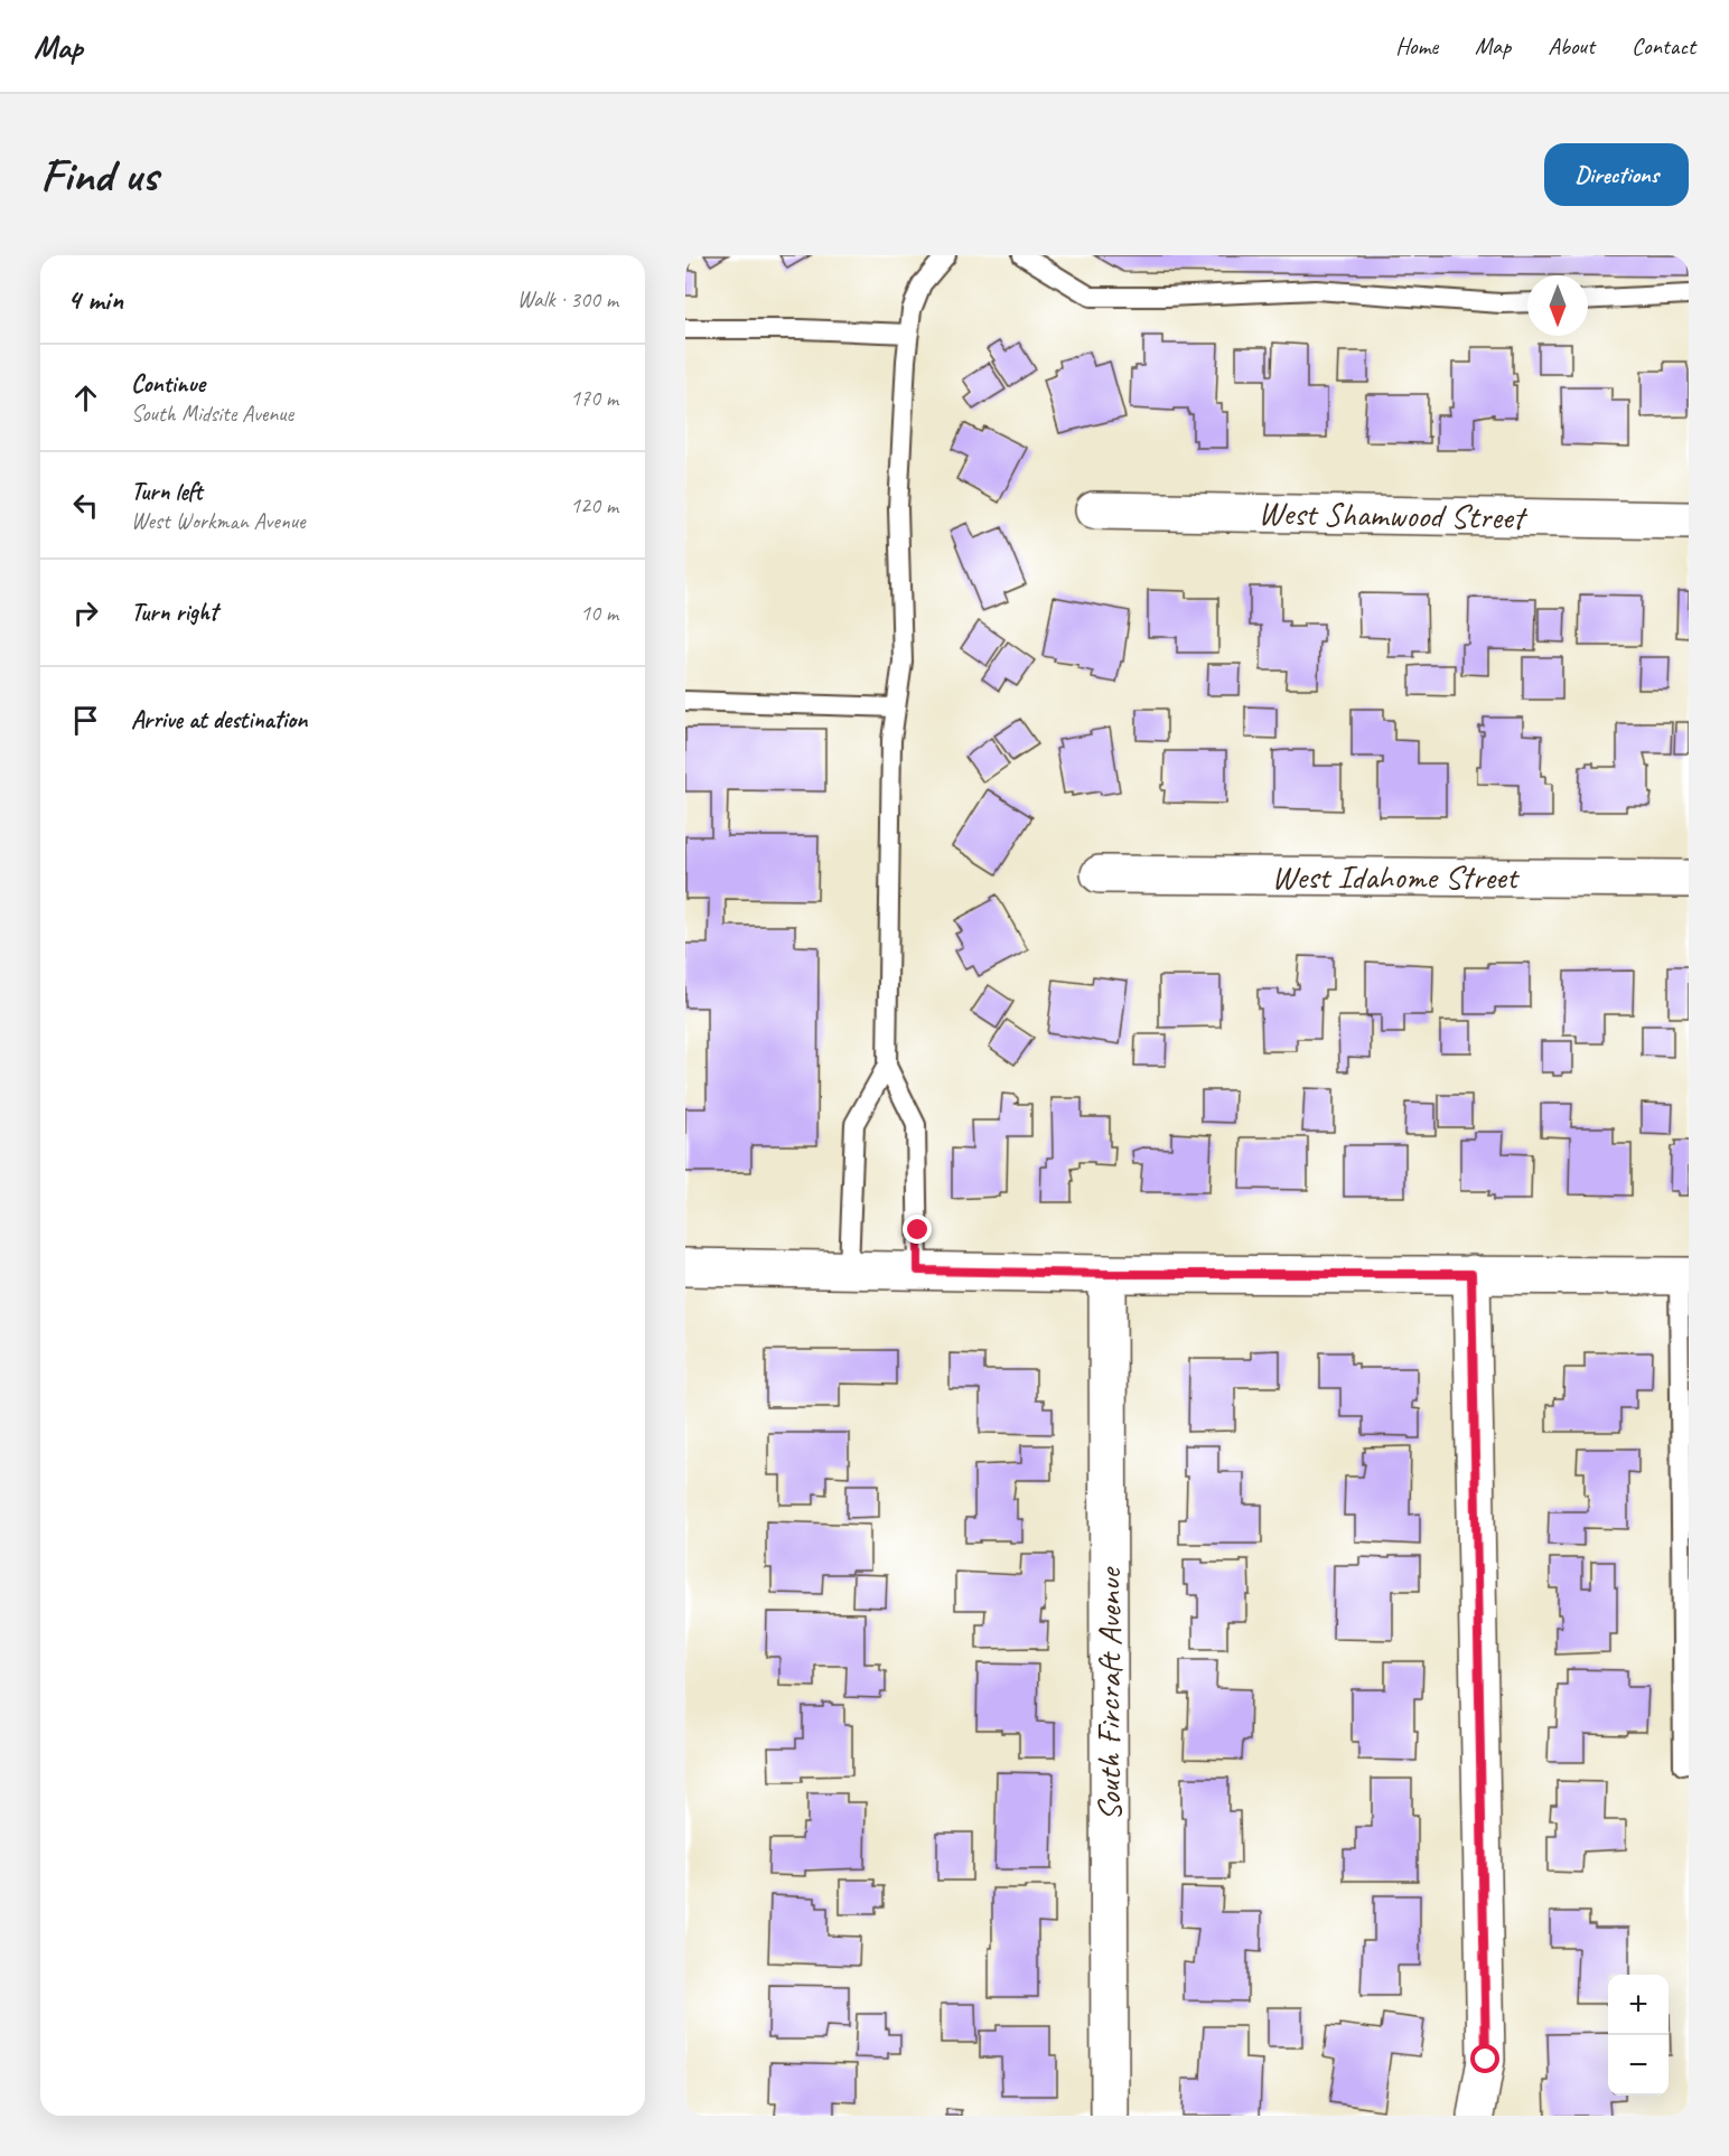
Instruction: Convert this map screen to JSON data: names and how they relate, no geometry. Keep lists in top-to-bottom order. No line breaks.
{"streets":{"street":["West Shamwood Street","West Idahome Street","South Fircraft Avenue"]},"north":"bottom","page":{"header":"Map","nav":["Home","Map","About","Contact"],"buttons":"Directions","title":"Find us","heading":["4 min","Walk · 300 m"],"list":[["Continue","South Midsite Avenue","170 m"],["Turn left","West Workman Avenue","120 m"],["Turn right","10 m"],"Arrive at destination"],"map_buttons":["+","−"]}}
